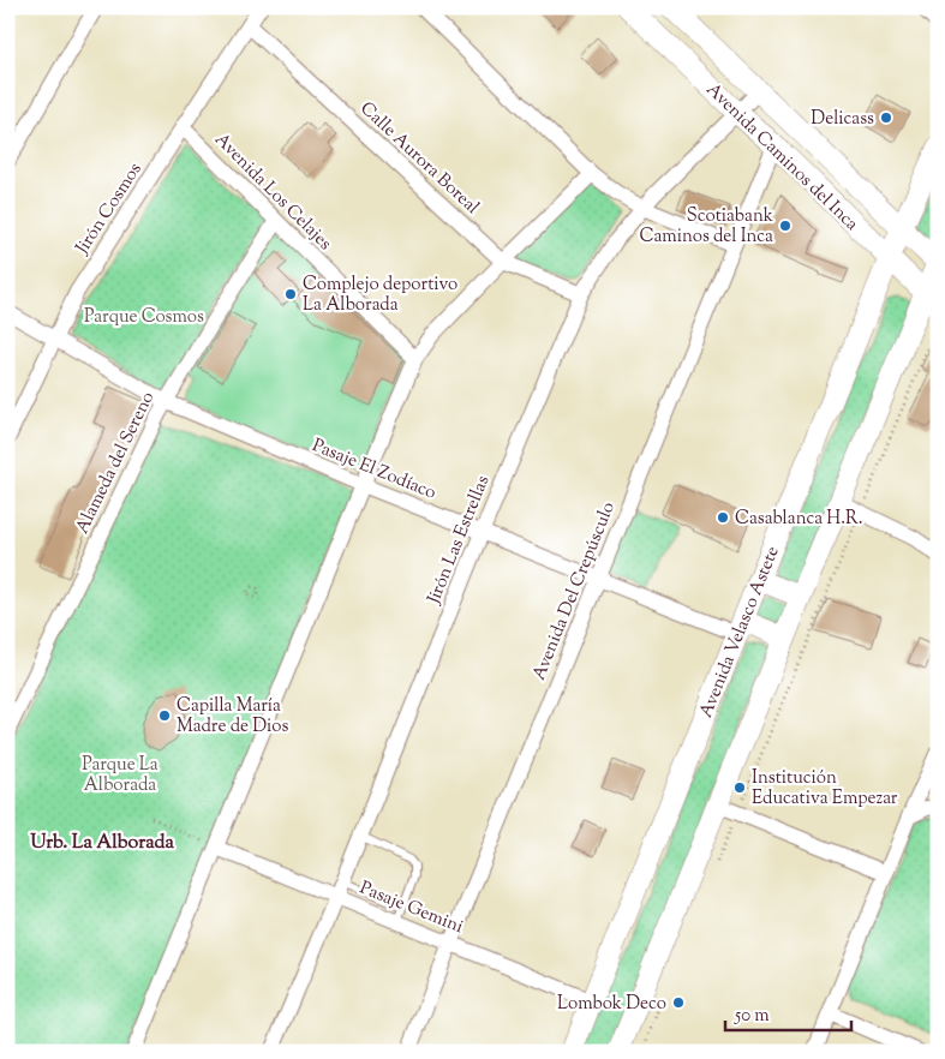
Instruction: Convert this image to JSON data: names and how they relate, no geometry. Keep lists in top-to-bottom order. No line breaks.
{"streets":{"main road":["Avenida Caminos del Inca","Avenida Velasco Astete"],"street":["Calle Aurora Boreal","Avenida Los Celajes","Jirón Cosmos","Alameda del Sereno","Pasaje El Zodíaco","Jirón Las Estrellas","Avenida Del Crepúsculo","Pasaje Gemini"]},"crossings":[["Avenida Caminos del Inca","Jirón Las Estrellas"],["Avenida Caminos del Inca","Avenida Del Crepúsculo"],["Avenida Caminos del Inca","Avenida Velasco Astete"],["Calle Aurora Boreal","Jirón Cosmos"],["Calle Aurora Boreal","Jirón Las Estrellas"],["Avenida Los Celajes","Jirón Cosmos"],["Avenida Los Celajes","Alameda del Sereno"],["Jirón Cosmos","Pasaje El Zodíaco"],["Alameda del Sereno","Pasaje El Zodíaco"],["Pasaje El Zodíaco","Jirón Las Estrellas"],["Pasaje El Zodíaco","Avenida Del Crepúsculo"],["Pasaje El Zodíaco","Avenida Velasco Astete"],["Jirón Las Estrellas","Pasaje Gemini"],["Avenida Del Crepúsculo","Pasaje Gemini"],["Avenida Velasco Astete","Pasaje Gemini"]],"districts":["Urb. La Alborada"],"parks":["Parque Cosmos","Parque La Alborada"],"places":["Delicass","Scotiabank Caminos del Inca","Complejo deportivo La Alborada","Casablanca H.R.","Capilla María Madre de Dios","Institución Educativa Empezar","Lombok Deco"],"scale_bar":"50 m"}
